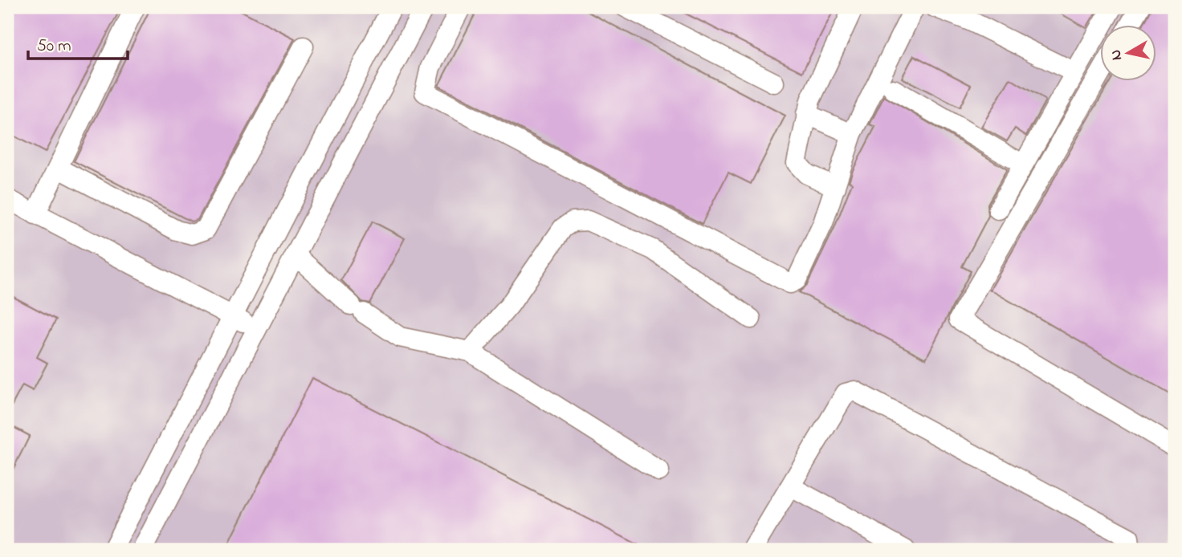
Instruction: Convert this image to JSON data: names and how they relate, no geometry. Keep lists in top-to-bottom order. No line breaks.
{"scale_bar":"50 m","north":"left"}
